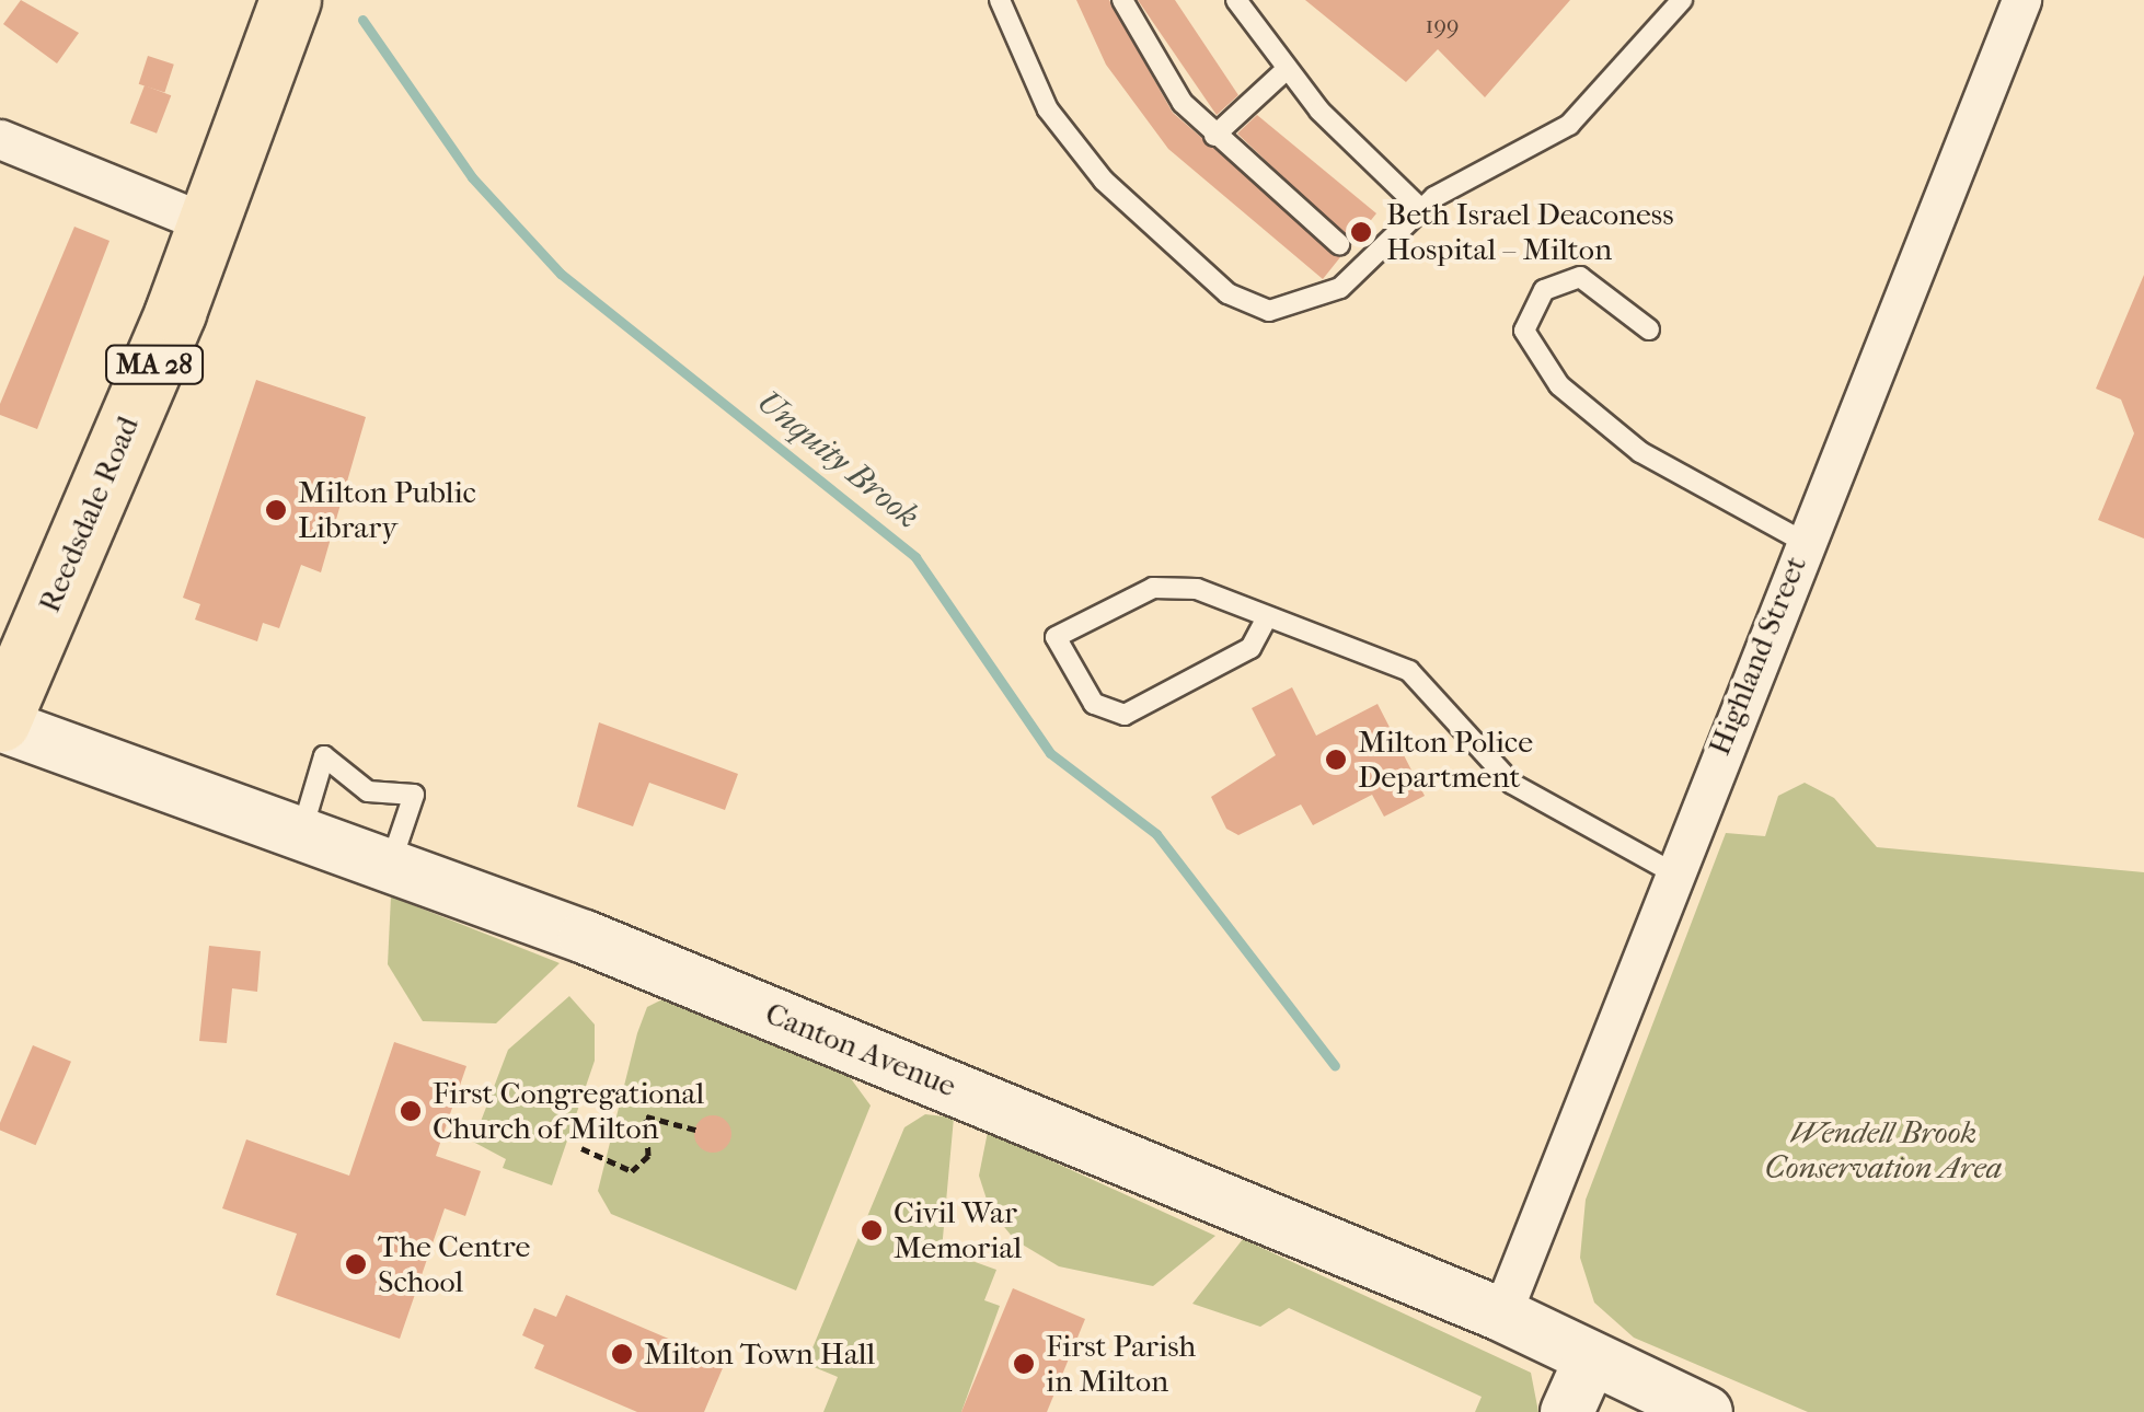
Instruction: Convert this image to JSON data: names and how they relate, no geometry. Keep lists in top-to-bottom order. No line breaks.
{"streets":{"main road":["MA 28","Reedsdale Road","Canton Avenue"],"street":["Highland Street"]},"crossings":[["Reedsdale Road","Canton Avenue"],["Highland Street","Canton Avenue"]],"water":["Unquity Brook"],"parks":["Wendell Brook Conservation Area"],"places":["Beth Israel Deaconess Hospital – Milton","Milton Public Library","Milton Police Department","First Congregational Church of Milton","Civil War Memorial","The Centre School","Milton Town Hall","First Parish in Milton"],"house_numbers":["199"]}
